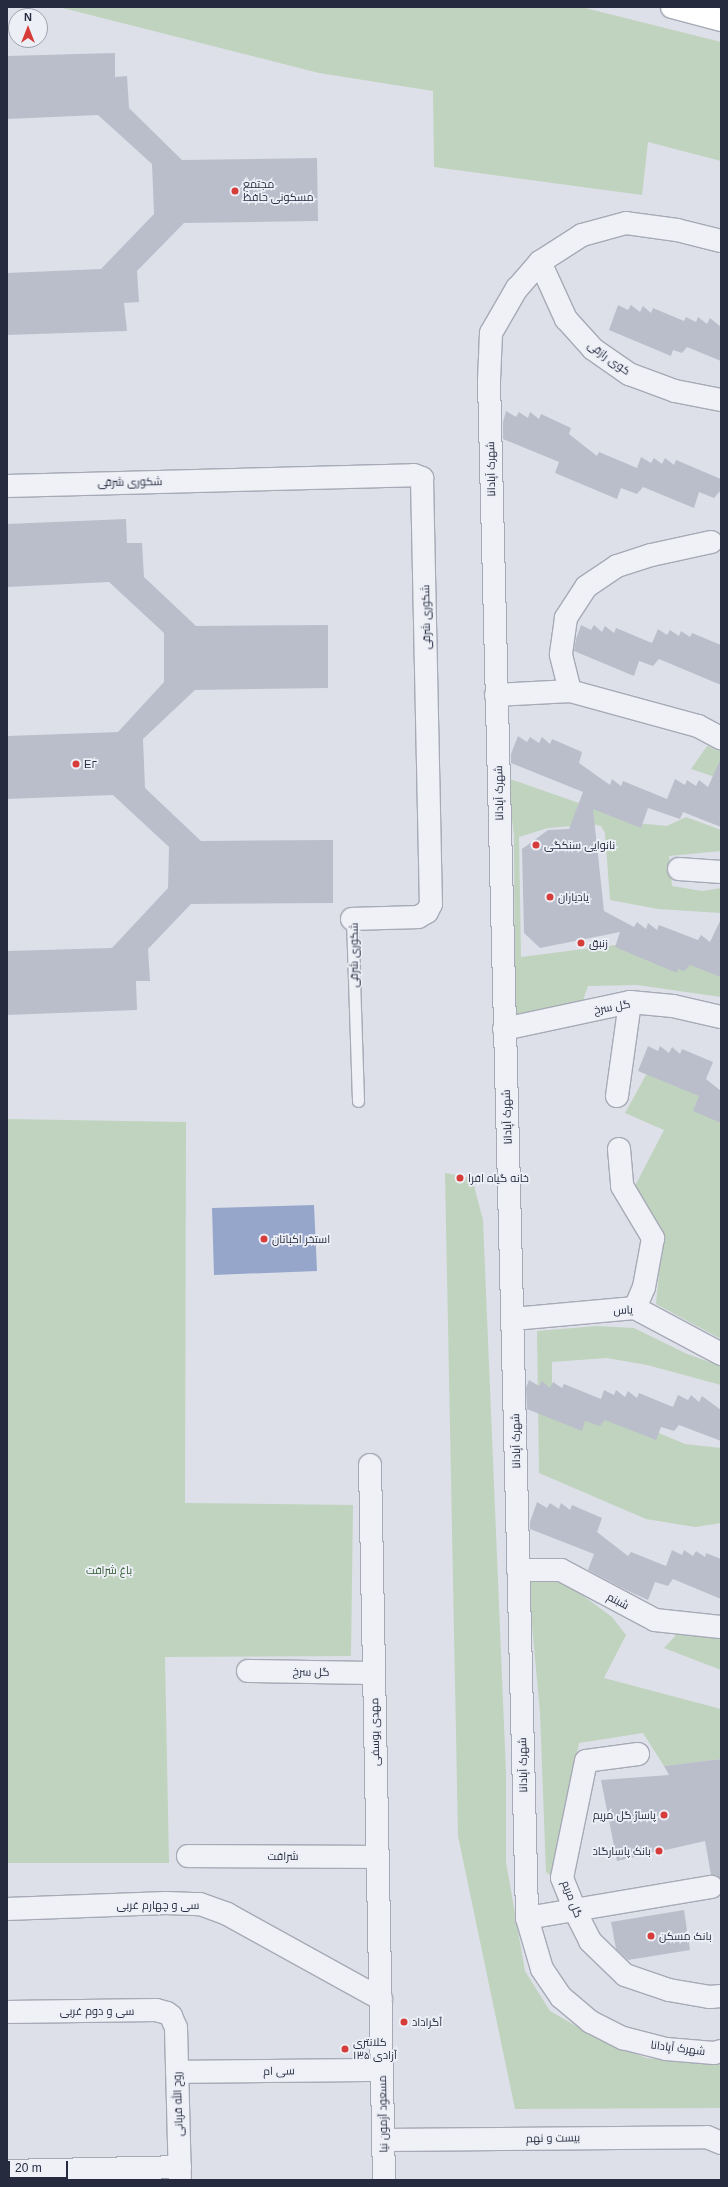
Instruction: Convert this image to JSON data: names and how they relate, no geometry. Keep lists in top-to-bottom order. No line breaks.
{"streets":{"street":["کوی رازقی","شهرک آپادانا","شکوری شرقی","گل سرخ","یاس","شبنم","مهدی یوسفی","شرافت","گل مریم","سی و چهارم غربی","سی و دوم غربی","سی ام","روح الله قربانی","مسعود آزمون نیا","بیست و نهم"]},"crossings":[["کوی رازقی","شهرک آپادانا"],["شهرک آپادانا","گل سرخ"],["شهرک آپادانا","یاس"],["شهرک آپادانا","شبنم"],["گل سرخ","مهدی یوسفی"],["مهدی یوسفی","شرافت"],["مهدی یوسفی","سی و چهارم غربی"],["مهدی یوسفی","مسعود آزمون نیا"],["سی و چهارم غربی","مسعود آزمون نیا"],["سی و دوم غربی","روح الله قربانی"],["سی ام","روح الله قربانی"],["سی ام","مسعود آزمون نیا"],["مسعود آزمون نیا","بیست و نهم"]],"parks":["باغ شرافت"],"places":["مجتمع مسکونی حافظ","E۲","نانوایی سنکگی","یادیاران","زنبق","خانه گیاه افرا","استخر اکباتان","پاساژ گل مریم","بانک پاسارگاد","بانک مسکن","آگراداد","کلانتری ۱۳۵ آزادی"],"scale_bar":"20 m","north":"top"}
